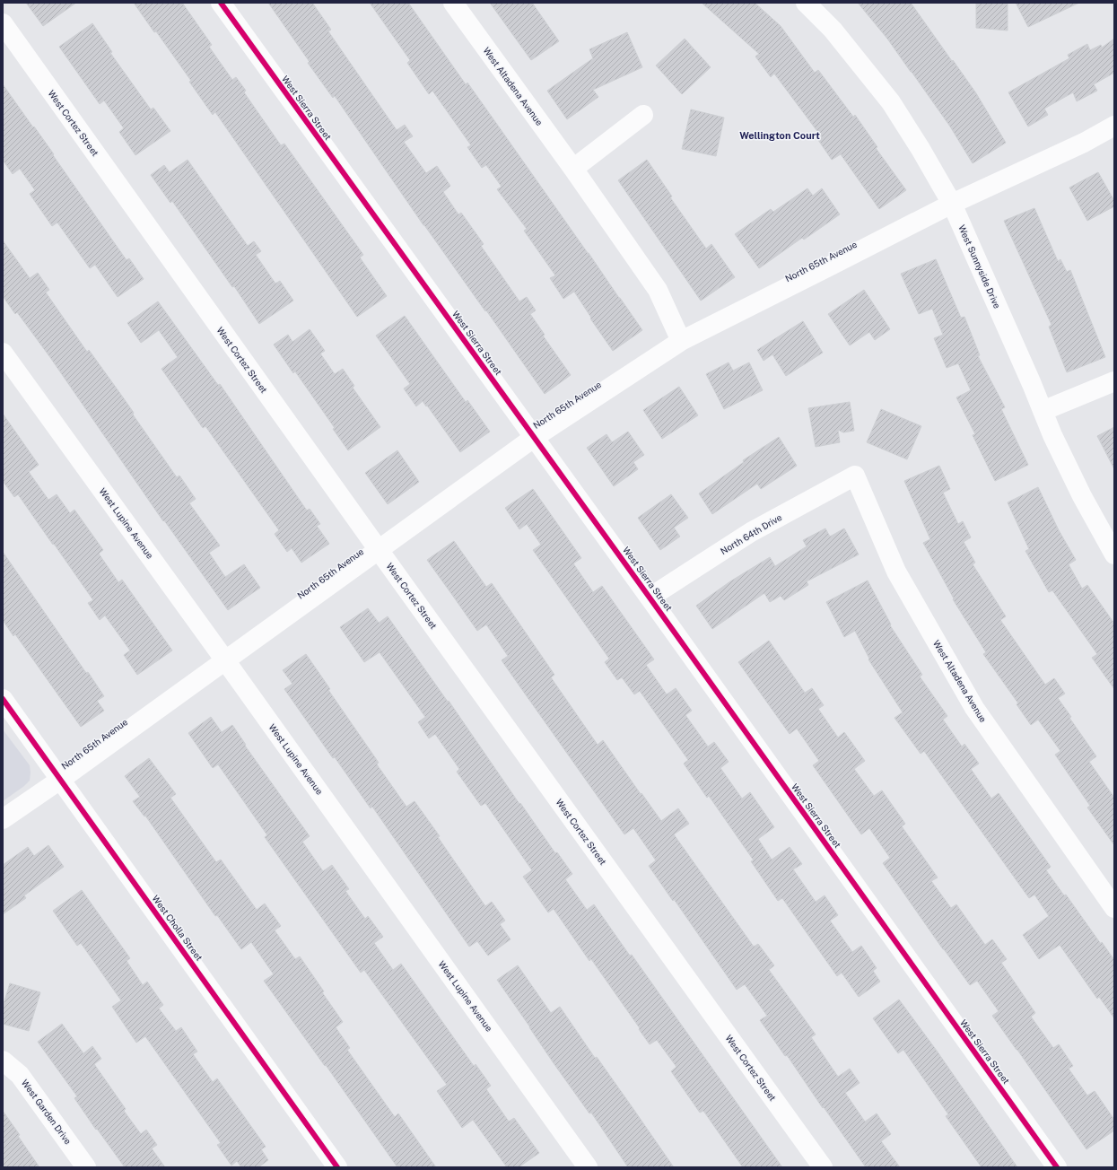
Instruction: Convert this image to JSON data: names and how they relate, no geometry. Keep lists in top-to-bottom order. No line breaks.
{"streets":{"street":["West Altadena Avenue","West Sierra Street","West Cortez Street","North 65th Avenue","West Sunnyside Drive","West Lupine Avenue","North 64th Drive","West Cholla Street","West Garden Drive"]},"crossings":[["West Altadena Avenue","North 65th Avenue"],["West Altadena Avenue","North 64th Drive"],["West Sierra Street","North 65th Avenue"],["West Sierra Street","North 64th Drive"],["West Cortez Street","North 65th Avenue"],["North 65th Avenue","West Sunnyside Drive"],["North 65th Avenue","West Lupine Avenue"],["North 65th Avenue","West Cholla Street"]],"districts":["Wellington Court"]}
